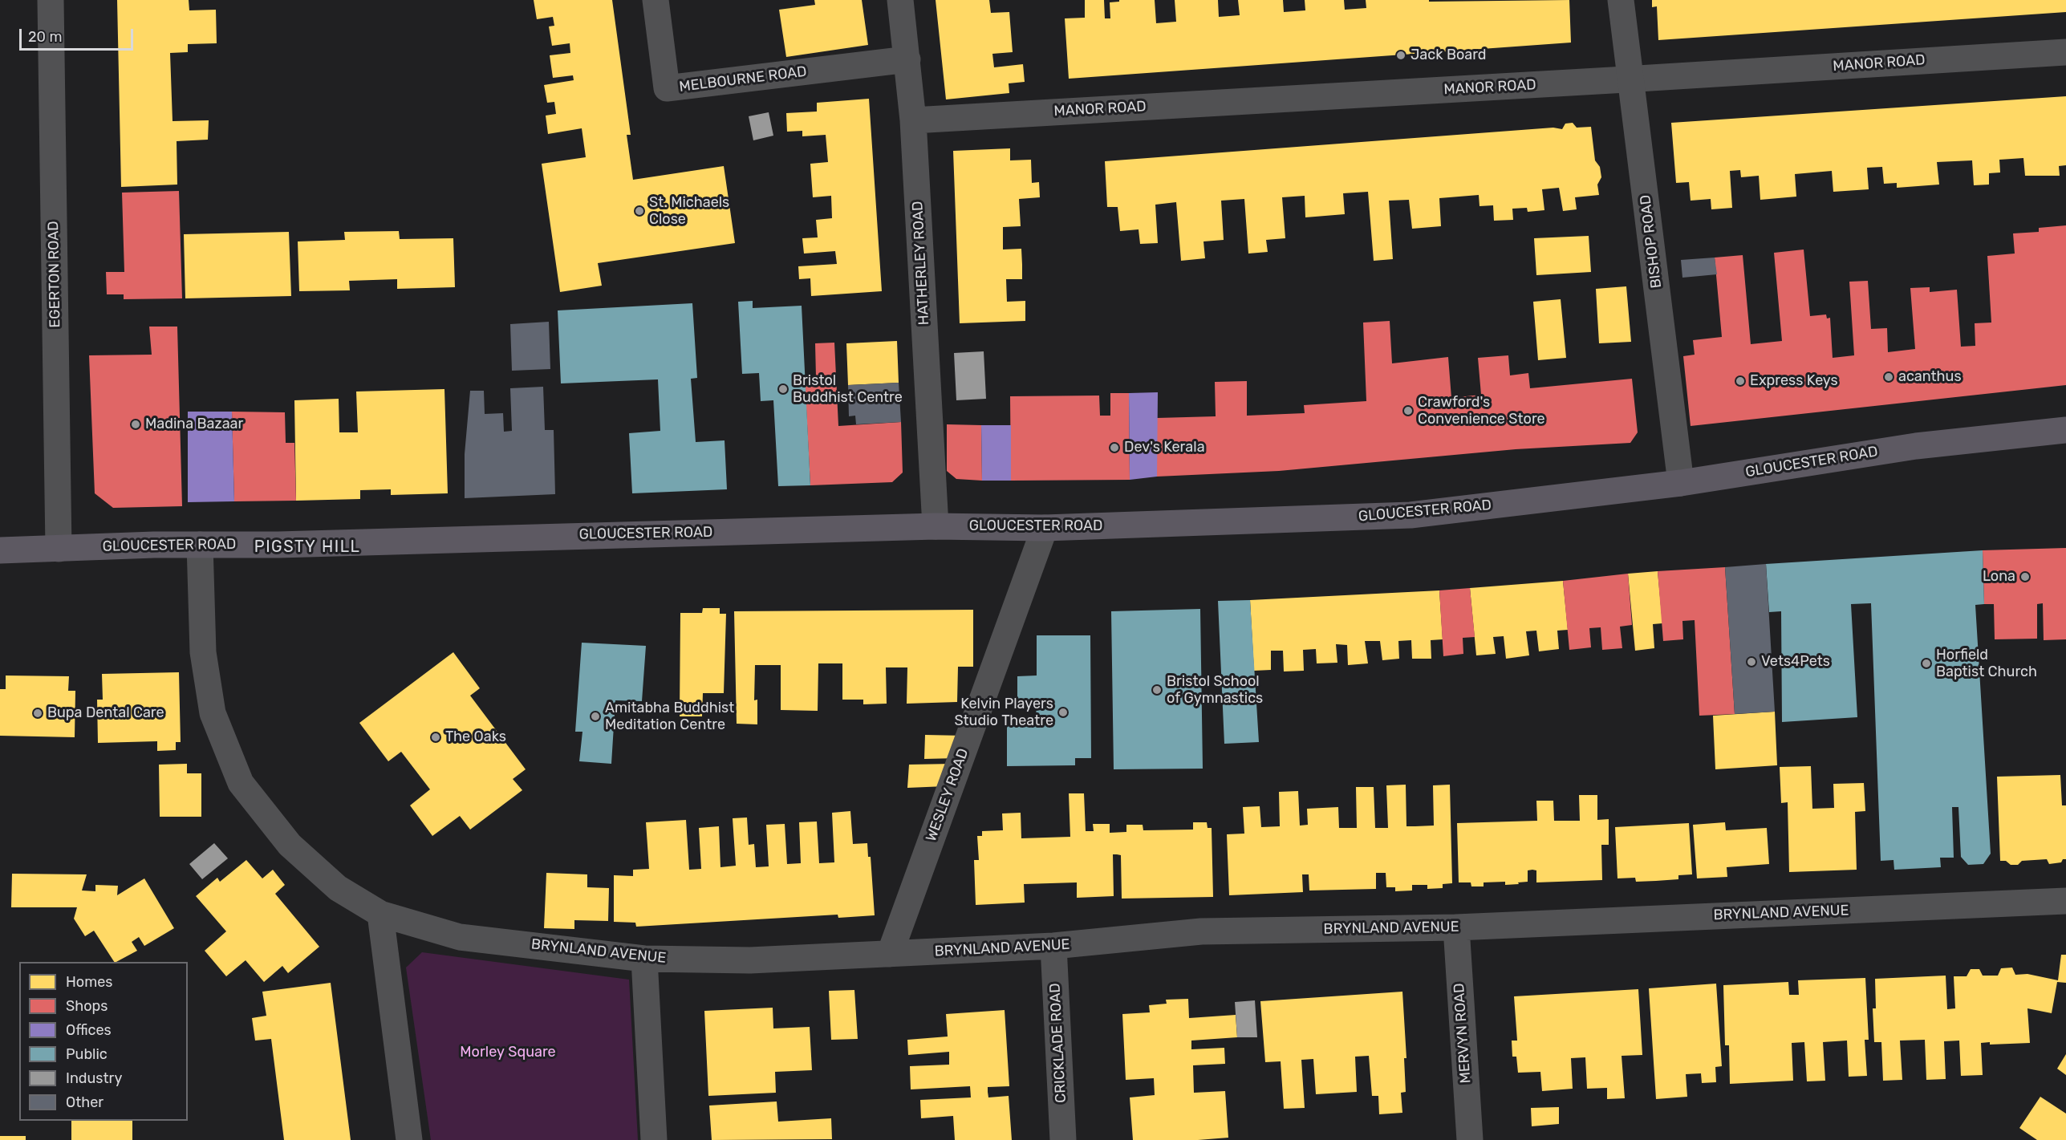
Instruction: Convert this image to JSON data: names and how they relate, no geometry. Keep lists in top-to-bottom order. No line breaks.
{"streets":{"main road":["GLOUCESTER ROAD"],"street":["MANOR ROAD","MELBOURNE ROAD","BISHOP ROAD","HATHERLEY ROAD","EGERTON ROAD","WESLEY ROAD","BRYNLAND AVENUE","MERVYN ROAD","CRICKLADE ROAD"]},"crossings":[["MANOR ROAD","BISHOP ROAD"],["MANOR ROAD","HATHERLEY ROAD"],["MELBOURNE ROAD","HATHERLEY ROAD"],["BISHOP ROAD","GLOUCESTER ROAD"],["HATHERLEY ROAD","GLOUCESTER ROAD"],["EGERTON ROAD","GLOUCESTER ROAD"],["GLOUCESTER ROAD","WESLEY ROAD"],["GLOUCESTER ROAD","BRYNLAND AVENUE"],["WESLEY ROAD","BRYNLAND AVENUE"],["BRYNLAND AVENUE","MERVYN ROAD"],["BRYNLAND AVENUE","CRICKLADE ROAD"]],"districts":["PIGSTY HILL"],"parks":["Morley Square"],"places":["Jack Board","St. Michaels Close","acanthus","Express Keys","Bristol Buddhist Centre","Crawford's Convenience Store","Madina Bazaar","Dev's Kerala","Lona","Vets4Pets","Horfield Baptist Church","Bristol School of Gymnastics","Kelvin Players Studio Theatre","Bupa Dental Care","Amitabha Buddhist Meditation Centre","The Oaks"],"legend":["Homes","Shops","Offices","Public","Industry","Other"],"scale_bar":"20 m"}
